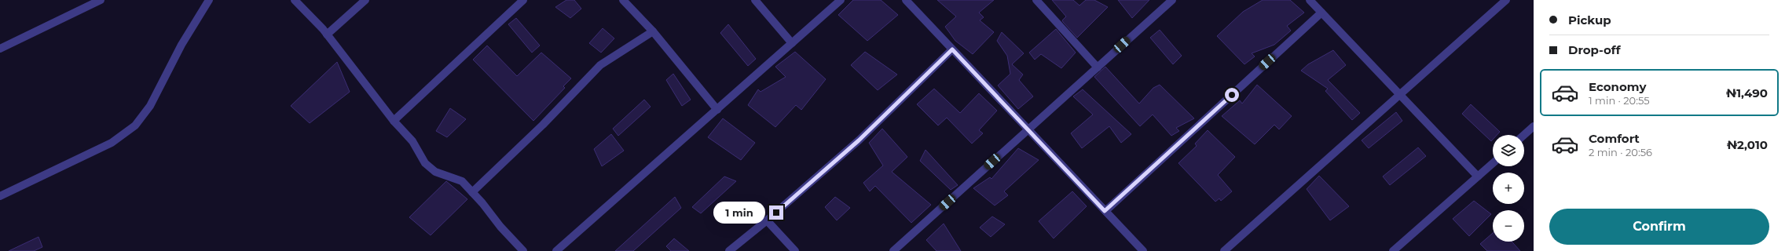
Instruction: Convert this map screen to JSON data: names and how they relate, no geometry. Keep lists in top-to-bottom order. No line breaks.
{"page":{"banner":["Pickup","Drop-off"],"list":[{"name":"Economy","note":"1 min · 20:55","value":"₦1,490"},{"name":"Comfort","note":"2 min · 20:56","value":"₦2,010"}],"map_buttons":["+","−"],"bubble":"1 min","buttons":"Confirm"}}
